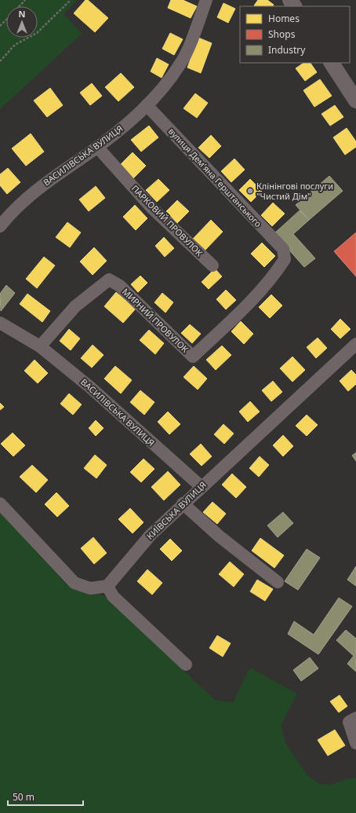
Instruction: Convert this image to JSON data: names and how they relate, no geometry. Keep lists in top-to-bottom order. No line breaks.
{"streets":{"street":["ВАСИЛІВСЬКА ВУЛИЦЯ","вулиця Демʼяна Герштанського","ПАРКОВИЙ ПРОВУЛОК","МИРНИЙ ПРОВУЛОК","КИЇВСЬКА ВУЛИЦЯ"]},"crossings":[["ВАСИЛІВСЬКА ВУЛИЦЯ","вулиця Демʼяна Герштанського"],["ВАСИЛІВСЬКА ВУЛИЦЯ","ПАРКОВИЙ ПРОВУЛОК"],["ВАСИЛІВСЬКА ВУЛИЦЯ","МИРНИЙ ПРОВУЛОК"],["ВАСИЛІВСЬКА ВУЛИЦЯ","КИЇВСЬКА ВУЛИЦЯ"],["вулиця Демʼяна Герштанського","МИРНИЙ ПРОВУЛОК"]],"places":["Клінінгові послуги \"Чистий Дім\""],"legend":["Homes","Shops","Industry"],"scale_bar":"50 m","north":"top"}
